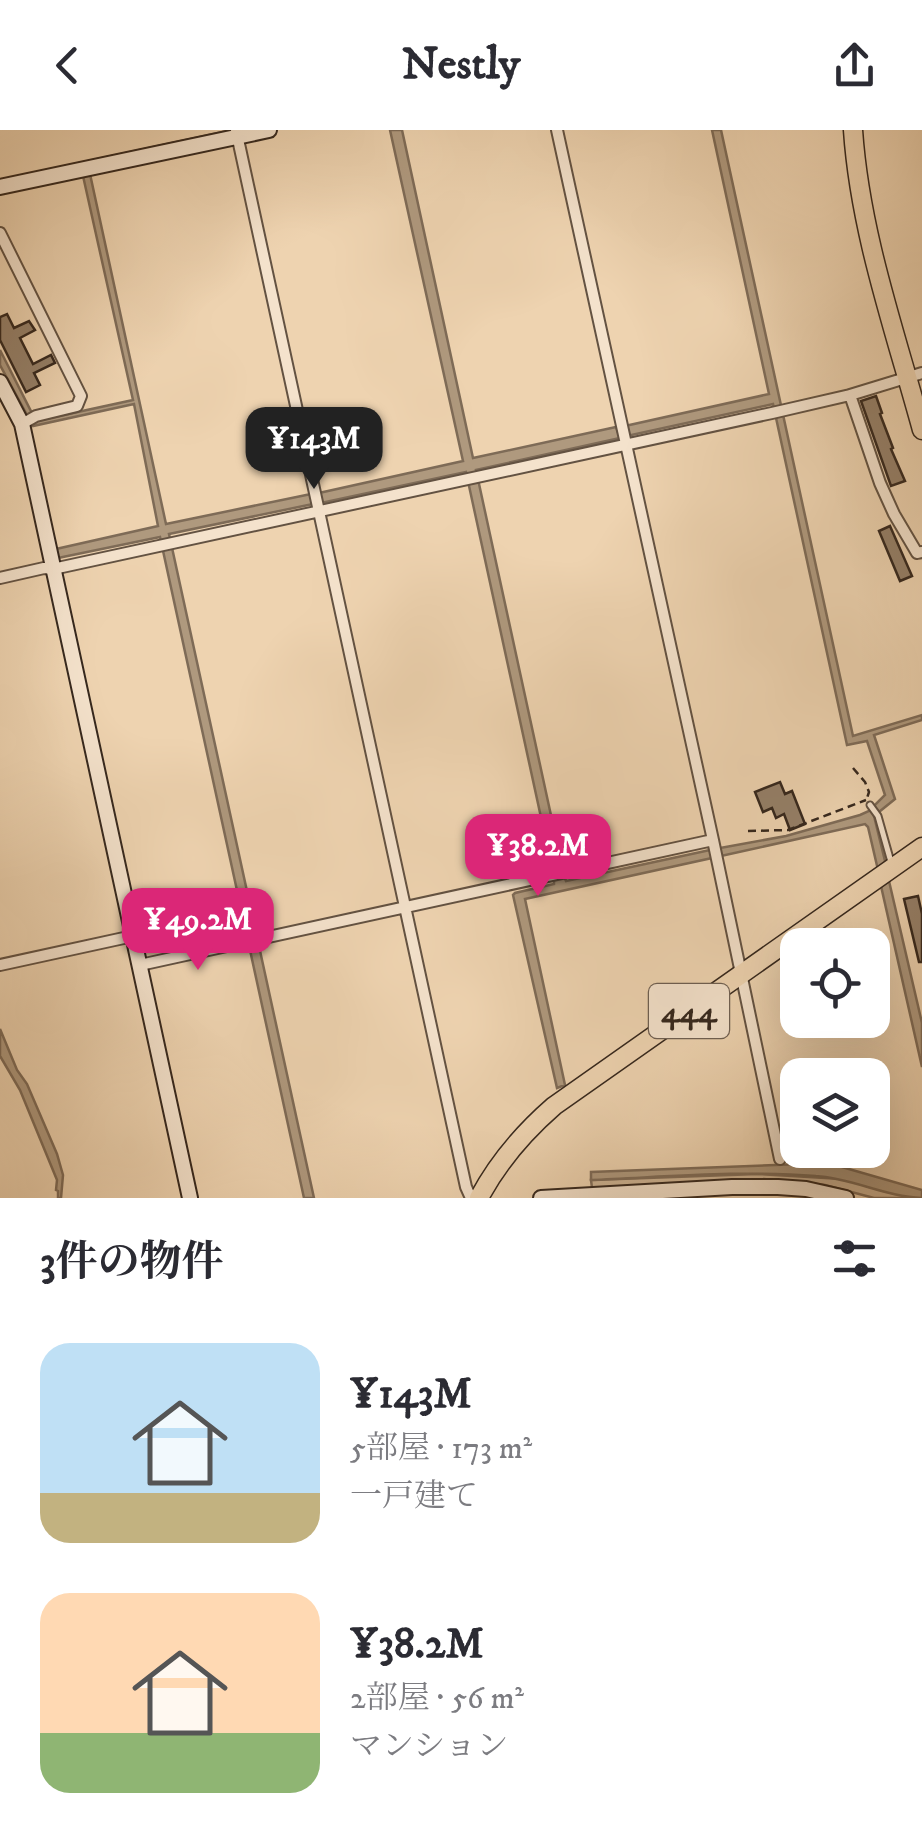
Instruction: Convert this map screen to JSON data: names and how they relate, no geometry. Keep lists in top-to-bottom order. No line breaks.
{"streets":{"highway":["444"]},"page":{"header":"Nestly","price":["¥143M","¥38.2M","¥49.2M"],"heading":"3件の物件","list":[{"name":"¥143M","note":"5部屋 · 173 m² · 一戸建て"},{"name":"¥38.2M","note":"2部屋 · 56 m² · マンション"}]}}
